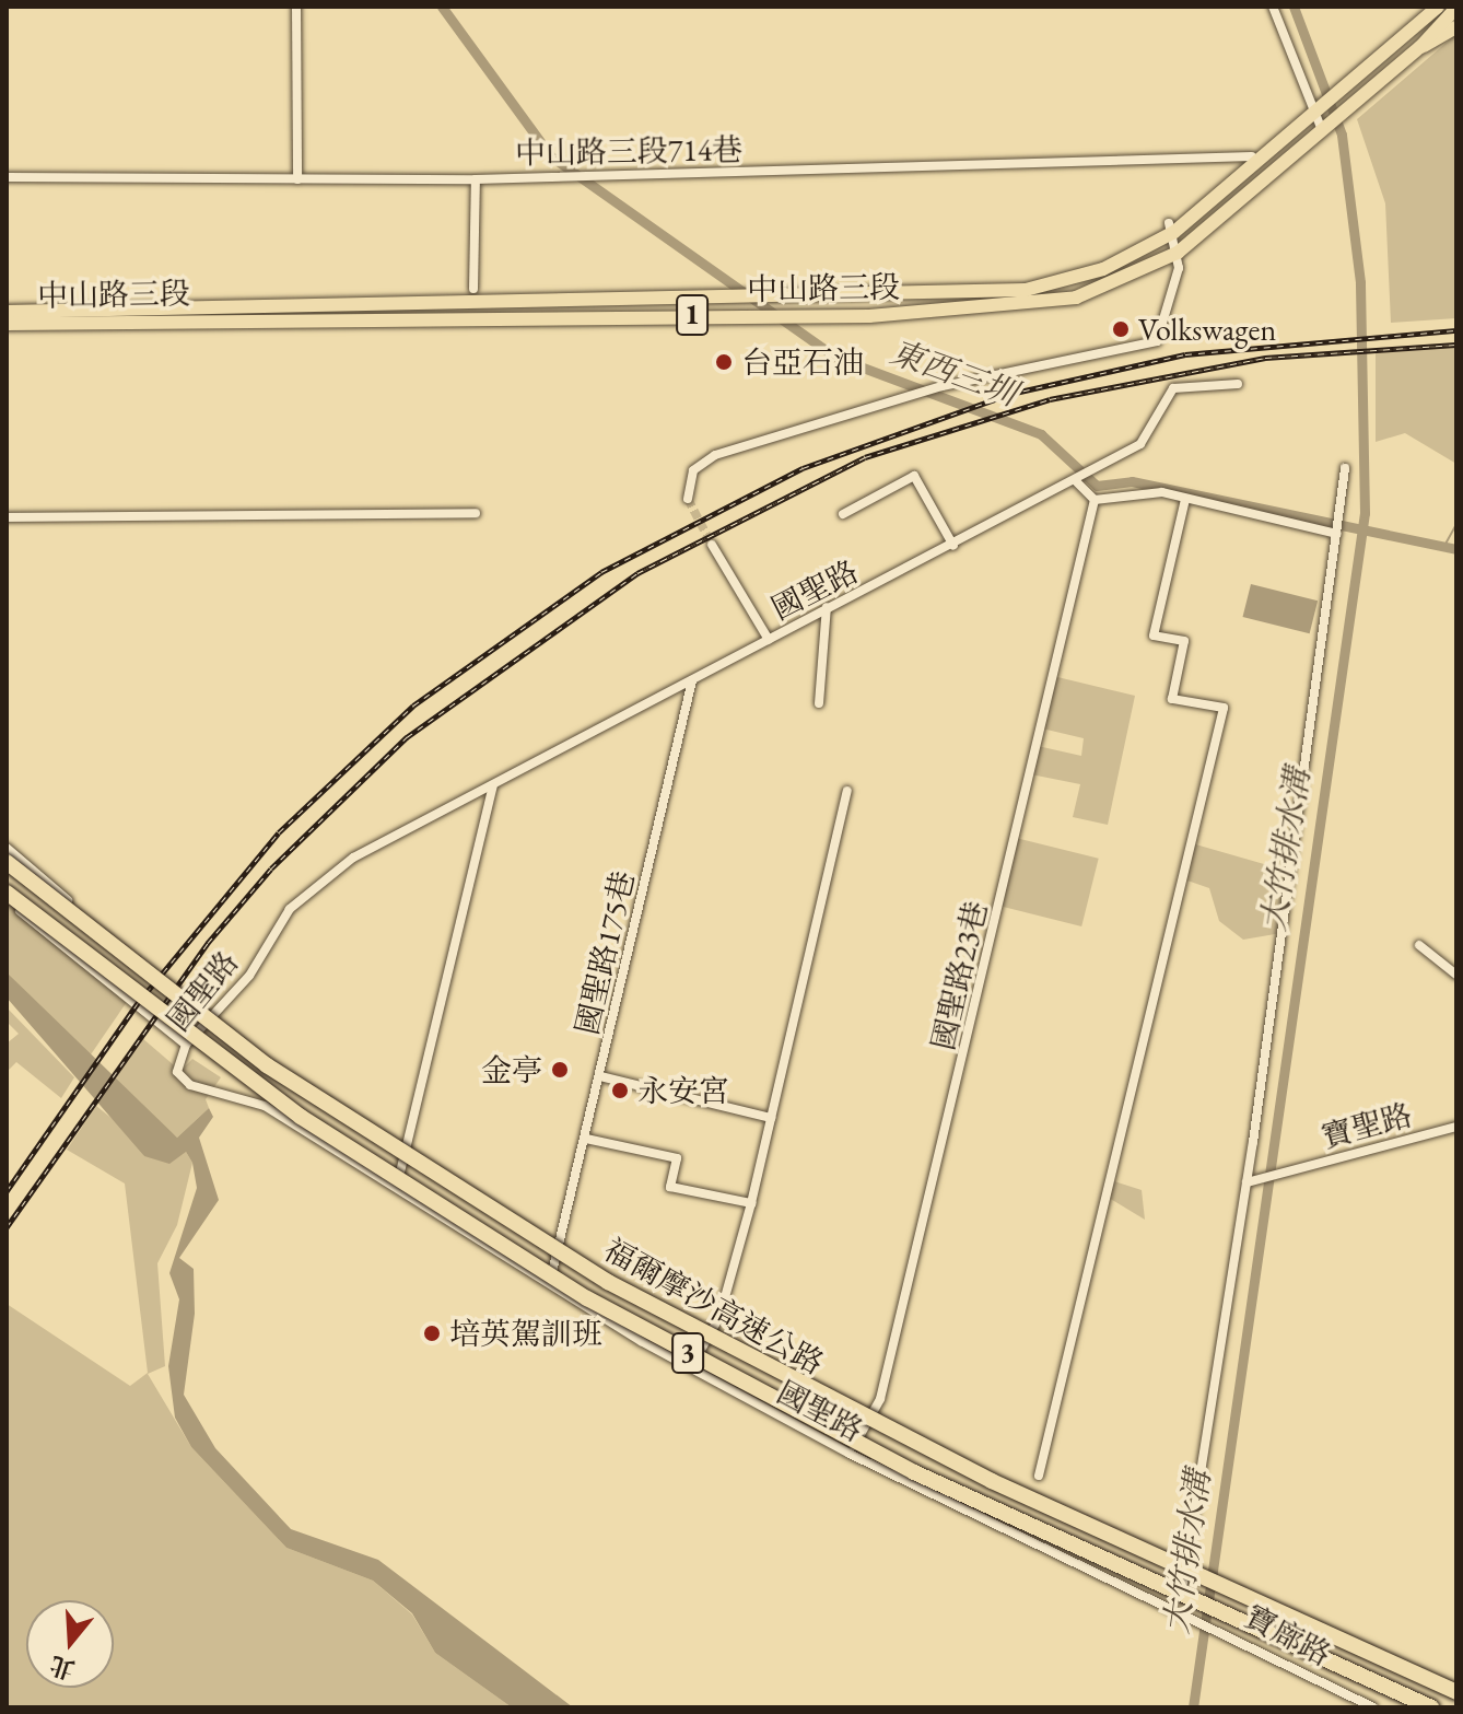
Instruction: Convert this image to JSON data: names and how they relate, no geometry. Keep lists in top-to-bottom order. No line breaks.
{"streets":{"highway":["福爾摩沙高速公路","3"],"main road":["中山路三段","1"],"street":["中山路三段714巷","國聖路","國聖路175巷","國聖路23巷","寶聖路","寶廍路"]},"crossings":[["中山路三段","1"],["國聖路","國聖路175巷"],["國聖路","國聖路23巷"],["國聖路","寶廍路"]],"water":["東西三圳","大竹排水溝"],"places":["Volkswagen","台亞石油","金亭","永安宮","培英駕訓班"],"north":"bottom"}
